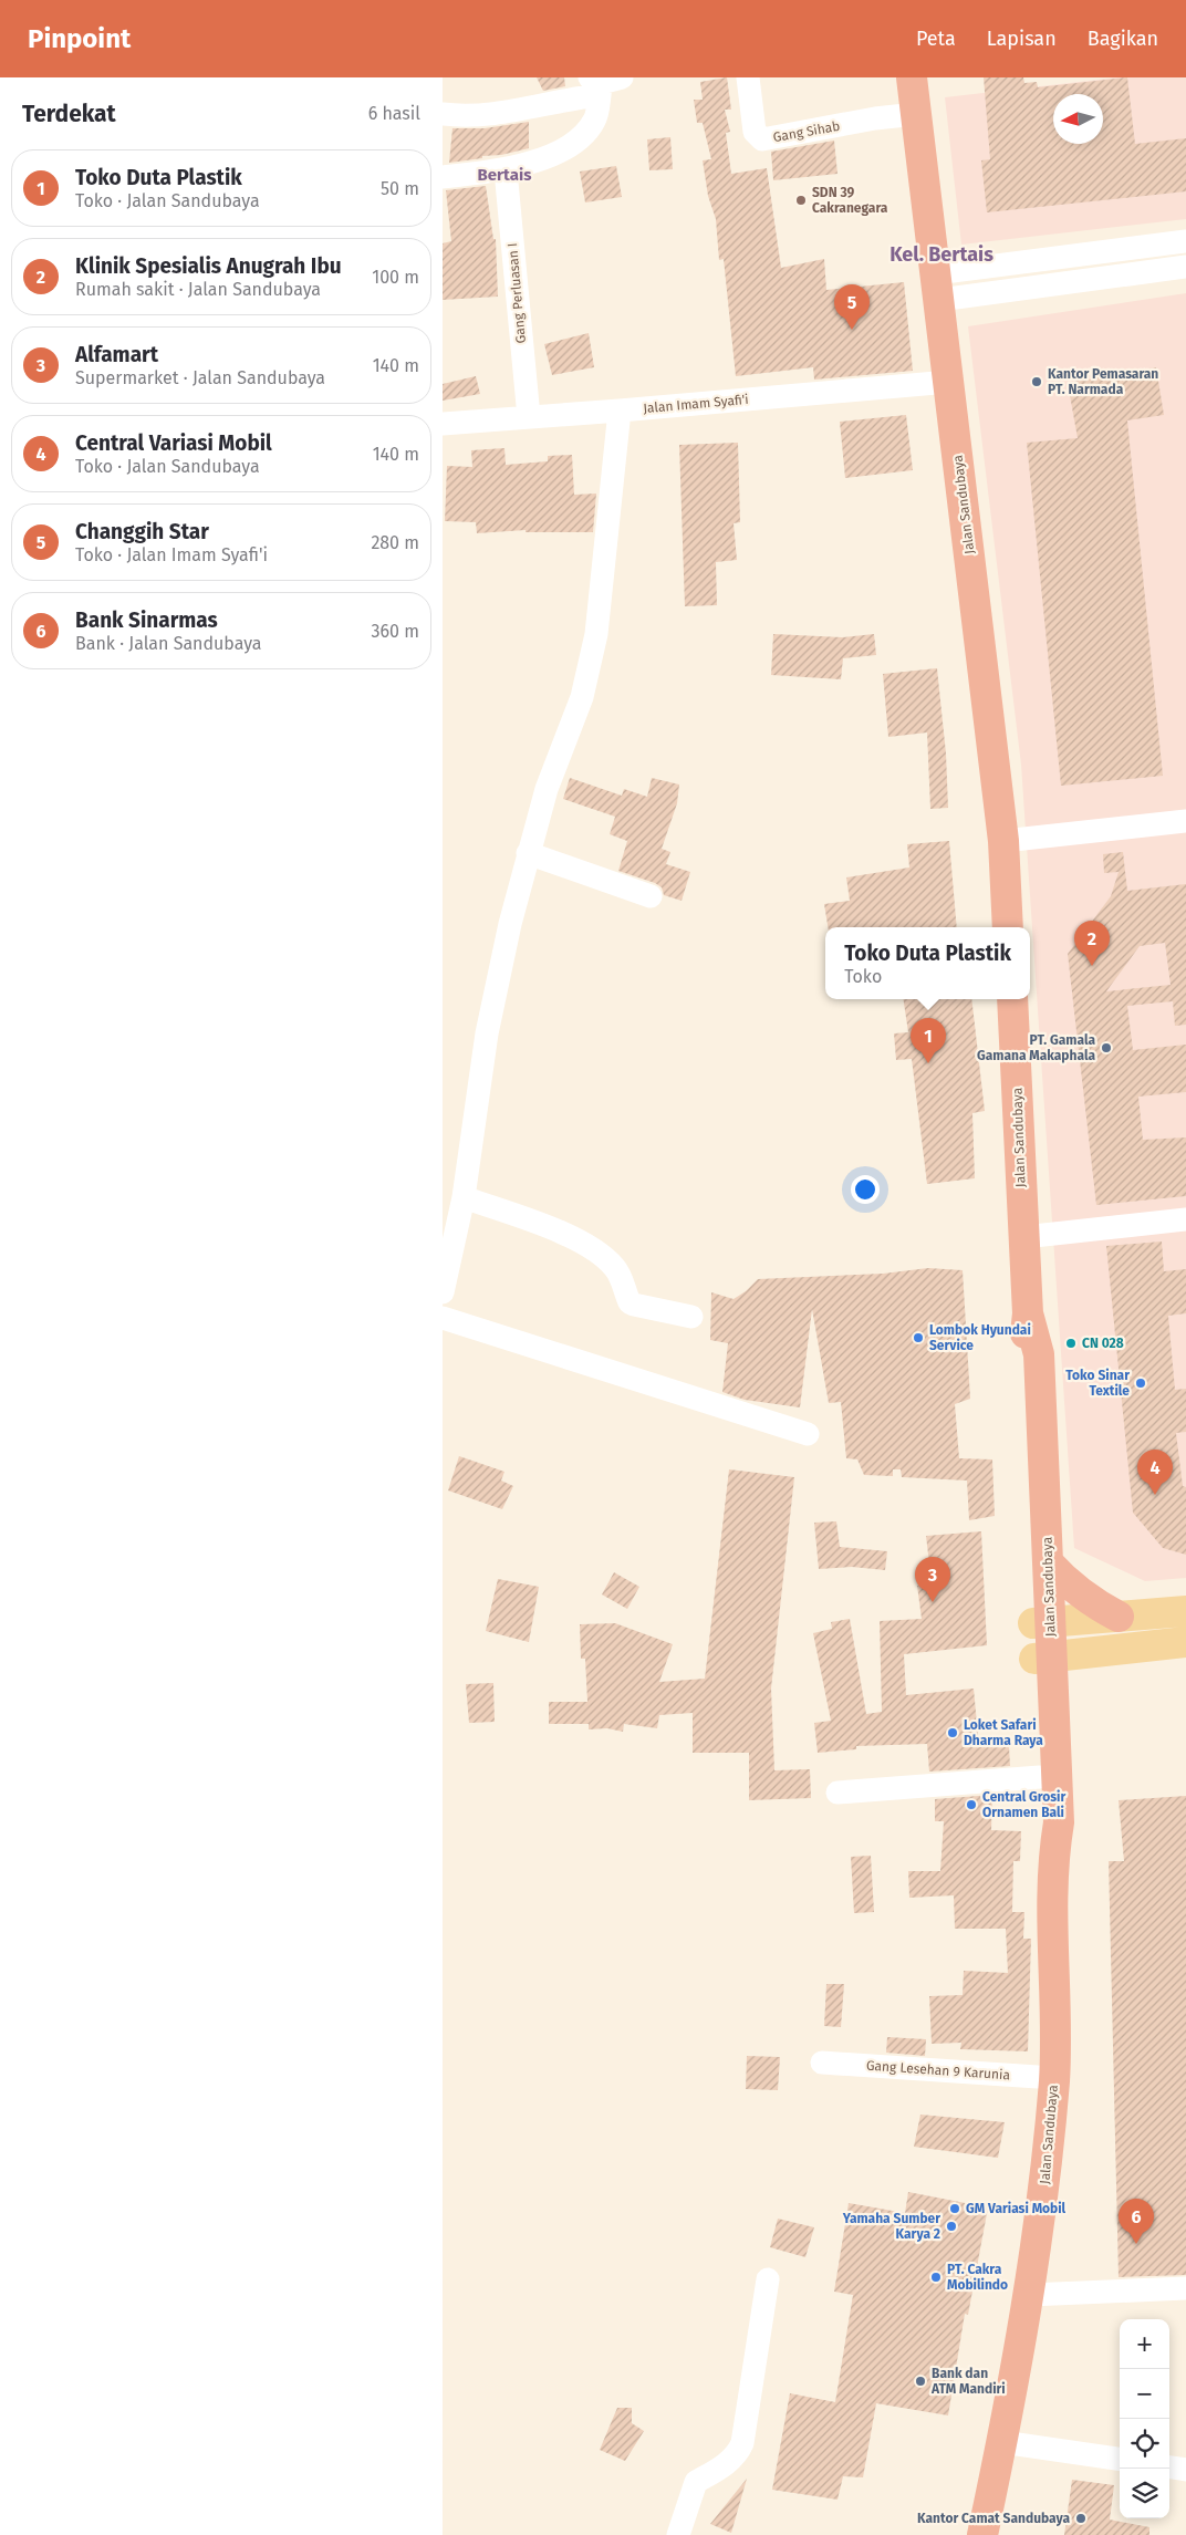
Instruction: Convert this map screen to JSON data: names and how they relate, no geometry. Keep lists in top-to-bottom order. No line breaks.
{"streets":{"highway":["Jalan Sandubaya"],"street":["Gang Sihab","Gang Perluasan I","Jalan Imam Syafi'i","Gang Lesehan 9 Karunia"]},"crossings":[["Gang Sihab","Jalan Sandubaya"],["Gang Perluasan I","Jalan Imam Syafi'i"],["Jalan Imam Syafi'i","Jalan Sandubaya"],["Jalan Sandubaya","Gang Lesehan 9 Karunia"]],"districts":["Bertais","Kel. Bertais"],"places":["SDN 39 Cakranegara","Kantor Pemasaran PT. Narmada","PT. Gamala Gamana Makaphala","Lombok Hyundai Service","CN 028","Toko Sinar Textile","Loket Safari Dharma Raya","Central Grosir Ornamen Bali","GM Variasi Mobil","Yamaha Sumber Karya 2","PT. Cakra Mobilindo","Bank dan ATM Mandiri","Kantor Camat Sandubaya"],"north":"left","page":{"header":"Pinpoint","nav":["Peta","Lapisan","Bagikan"],"heading":["Terdekat","6 hasil"],"list":[{"mark":"1","name":"Toko Duta Plastik","note":"Toko · Jalan Sandubaya","value":"50 m"},{"mark":"2","name":"Klinik Spesialis Anugrah Ibu","note":"Rumah sakit · Jalan Sandubaya","value":"100 m"},{"mark":"3","name":"Alfamart","note":"Supermarket · Jalan Sandubaya","value":"140 m"},{"mark":"4","name":"Central Variasi Mobil","note":"Toko · Jalan Sandubaya","value":"140 m"},{"mark":"5","name":"Changgih Star","note":"Toko · Jalan Imam Syafi'i","value":"280 m"},{"mark":"6","name":"Bank Sinarmas","note":"Bank · Jalan Sandubaya","value":"360 m"}],"pins":["5","2","1","4","3","6"],"popup":["Toko Duta Plastik","Toko"],"map_buttons":["+","−"]}}
